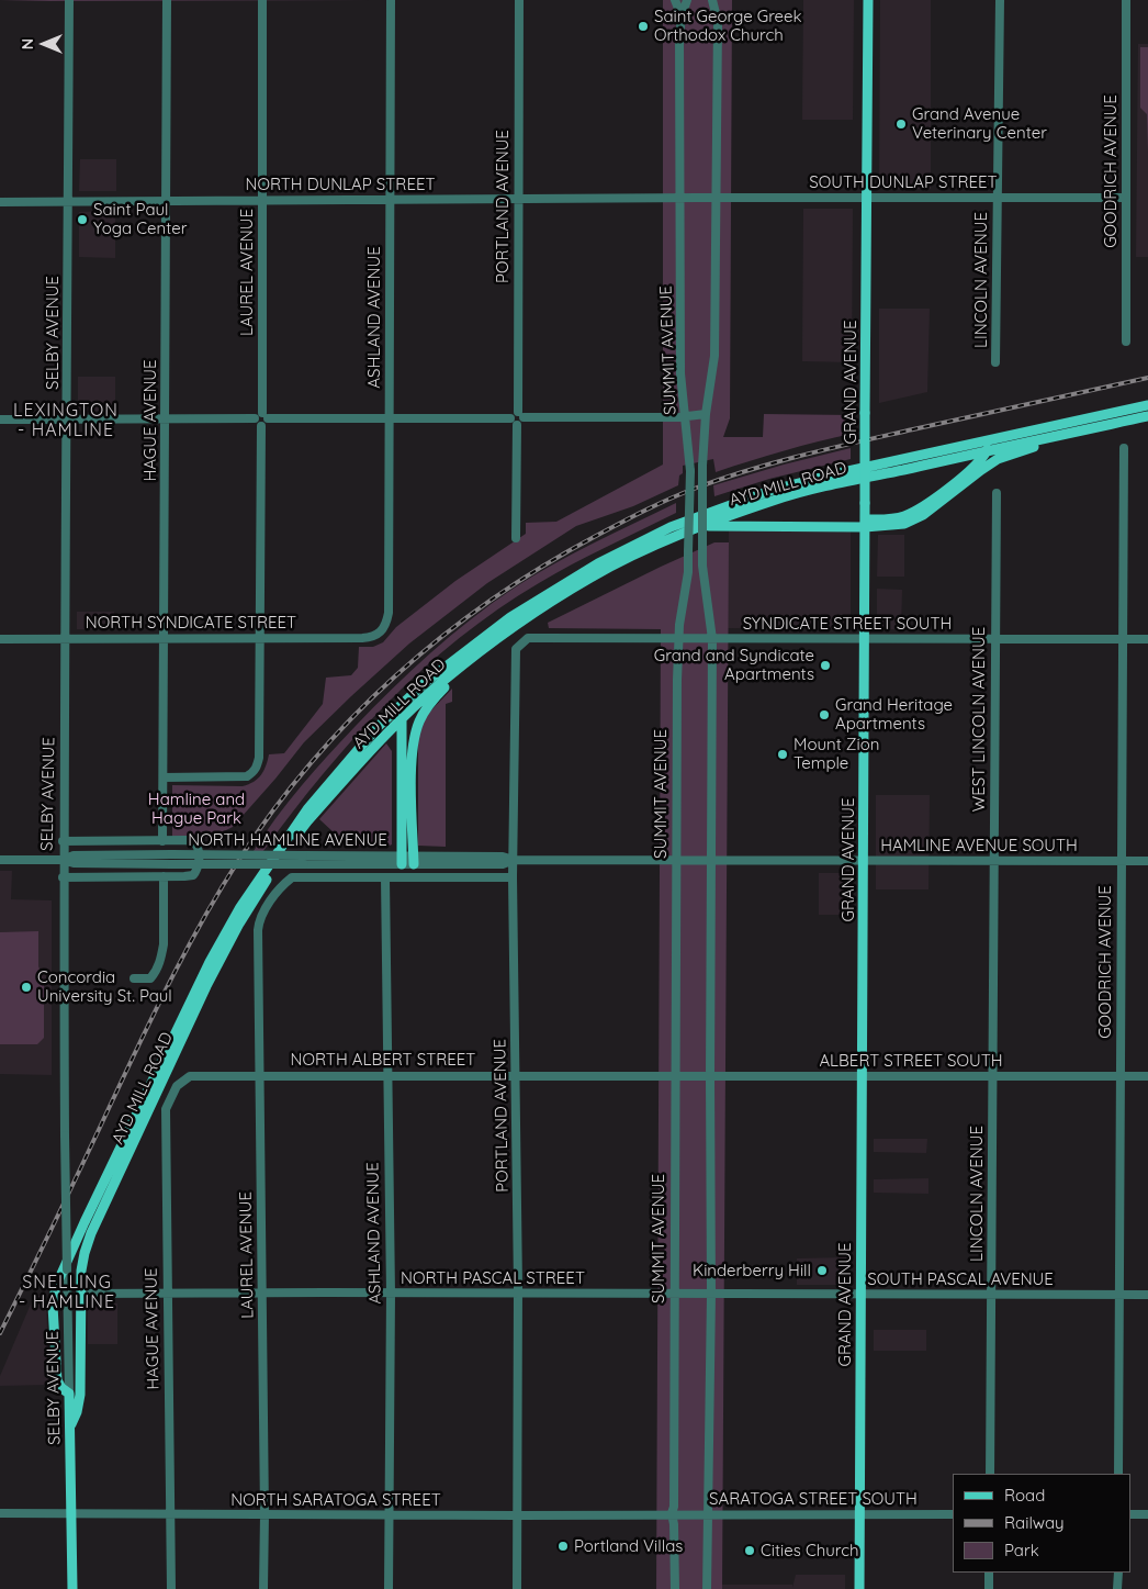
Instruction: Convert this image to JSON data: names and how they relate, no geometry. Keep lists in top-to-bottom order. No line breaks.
{"streets":{"main road":["SELBY AVENUE","GRAND AVENUE","AYD MILL ROAD"],"street":["GOODRICH AVENUE","SOUTH DUNLAP STREET","NORTH DUNLAP STREET","PORTLAND AVENUE","LAUREL AVENUE","LINCOLN AVENUE","ASHLAND AVENUE","SUMMIT AVENUE","HAGUE AVENUE","NORTH SYNDICATE STREET","SYNDICATE STREET SOUTH","WEST LINCOLN AVENUE","NORTH HAMLINE AVENUE","HAMLINE AVENUE SOUTH","NORTH ALBERT STREET","ALBERT STREET SOUTH","NORTH PASCAL STREET","SOUTH PASCAL AVENUE","SARATOGA STREET SOUTH","NORTH SARATOGA STREET"]},"crossings":[["GOODRICH AVENUE","SOUTH DUNLAP STREET"],["GOODRICH AVENUE","SYNDICATE STREET SOUTH"],["GOODRICH AVENUE","HAMLINE AVENUE SOUTH"],["GOODRICH AVENUE","ALBERT STREET SOUTH"],["GOODRICH AVENUE","SOUTH PASCAL AVENUE"],["SOUTH DUNLAP STREET","NORTH DUNLAP STREET"],["SOUTH DUNLAP STREET","LINCOLN AVENUE"],["SOUTH DUNLAP STREET","SUMMIT AVENUE"],["SOUTH DUNLAP STREET","GRAND AVENUE"],["NORTH DUNLAP STREET","PORTLAND AVENUE"],["NORTH DUNLAP STREET","LAUREL AVENUE"],["NORTH DUNLAP STREET","ASHLAND AVENUE"],["NORTH DUNLAP STREET","SELBY AVENUE"],["NORTH DUNLAP STREET","SUMMIT AVENUE"],["NORTH DUNLAP STREET","HAGUE AVENUE"],["PORTLAND AVENUE","SUMMIT AVENUE"],["PORTLAND AVENUE","SYNDICATE STREET SOUTH"],["PORTLAND AVENUE","NORTH HAMLINE AVENUE"],["PORTLAND AVENUE","NORTH ALBERT STREET"],["PORTLAND AVENUE","NORTH PASCAL STREET"],["PORTLAND AVENUE","NORTH SARATOGA STREET"],["LAUREL AVENUE","ASHLAND AVENUE"],["LAUREL AVENUE","HAGUE AVENUE"],["LAUREL AVENUE","NORTH SYNDICATE STREET"],["LAUREL AVENUE","NORTH ALBERT STREET"],["LAUREL AVENUE","NORTH PASCAL STREET"],["LAUREL AVENUE","NORTH SARATOGA STREET"],["LINCOLN AVENUE","WEST LINCOLN AVENUE"],["LINCOLN AVENUE","ALBERT STREET SOUTH"],["LINCOLN AVENUE","SOUTH PASCAL AVENUE"],["ASHLAND AVENUE","NORTH SYNDICATE STREET"],["ASHLAND AVENUE","NORTH ALBERT STREET"],["ASHLAND AVENUE","NORTH PASCAL STREET"],["ASHLAND AVENUE","NORTH SARATOGA STREET"],["SELBY AVENUE","AYD MILL ROAD"],["SELBY AVENUE","NORTH SYNDICATE STREET"],["SELBY AVENUE","NORTH HAMLINE AVENUE"],["SELBY AVENUE","NORTH SARATOGA STREET"],["SUMMIT AVENUE","SYNDICATE STREET SOUTH"],["SUMMIT AVENUE","NORTH HAMLINE AVENUE"],["SUMMIT AVENUE","NORTH ALBERT STREET"],["SUMMIT AVENUE","ALBERT STREET SOUTH"],["SUMMIT AVENUE","NORTH PASCAL STREET"],["SUMMIT AVENUE","SOUTH PASCAL AVENUE"],["SUMMIT AVENUE","SARATOGA STREET SOUTH"],["SUMMIT AVENUE","NORTH SARATOGA STREET"],["GRAND AVENUE","SYNDICATE STREET SOUTH"],["GRAND AVENUE","HAMLINE AVENUE SOUTH"],["GRAND AVENUE","ALBERT STREET SOUTH"],["GRAND AVENUE","SOUTH PASCAL AVENUE"],["GRAND AVENUE","SARATOGA STREET SOUTH"],["HAGUE AVENUE","NORTH SYNDICATE STREET"],["HAGUE AVENUE","NORTH ALBERT STREET"],["HAGUE AVENUE","NORTH PASCAL STREET"],["HAGUE AVENUE","NORTH SARATOGA STREET"],["AYD MILL ROAD","NORTH PASCAL STREET"],["SYNDICATE STREET SOUTH","WEST LINCOLN AVENUE"],["WEST LINCOLN AVENUE","HAMLINE AVENUE SOUTH"],["WEST LINCOLN AVENUE","ALBERT STREET SOUTH"],["NORTH HAMLINE AVENUE","HAMLINE AVENUE SOUTH"],["NORTH ALBERT STREET","ALBERT STREET SOUTH"],["NORTH PASCAL STREET","SOUTH PASCAL AVENUE"],["SARATOGA STREET SOUTH","NORTH SARATOGA STREET"]],"districts":["LEXINGTON - HAMLINE","SNELLING - HAMLINE"],"parks":["Hamline and Hague Park"],"places":["Saint George Greek Orthodox Church","Grand Avenue Veterinary Center","Saint Paul Yoga Center","Grand and Syndicate Apartments","Grand Heritage Apartments","Mount Zion Temple","Concordia University St. Paul","Kinderberry Hill","Portland Villas","Cities Church"],"legend":["Road","Railway","Park"],"north":"left"}
